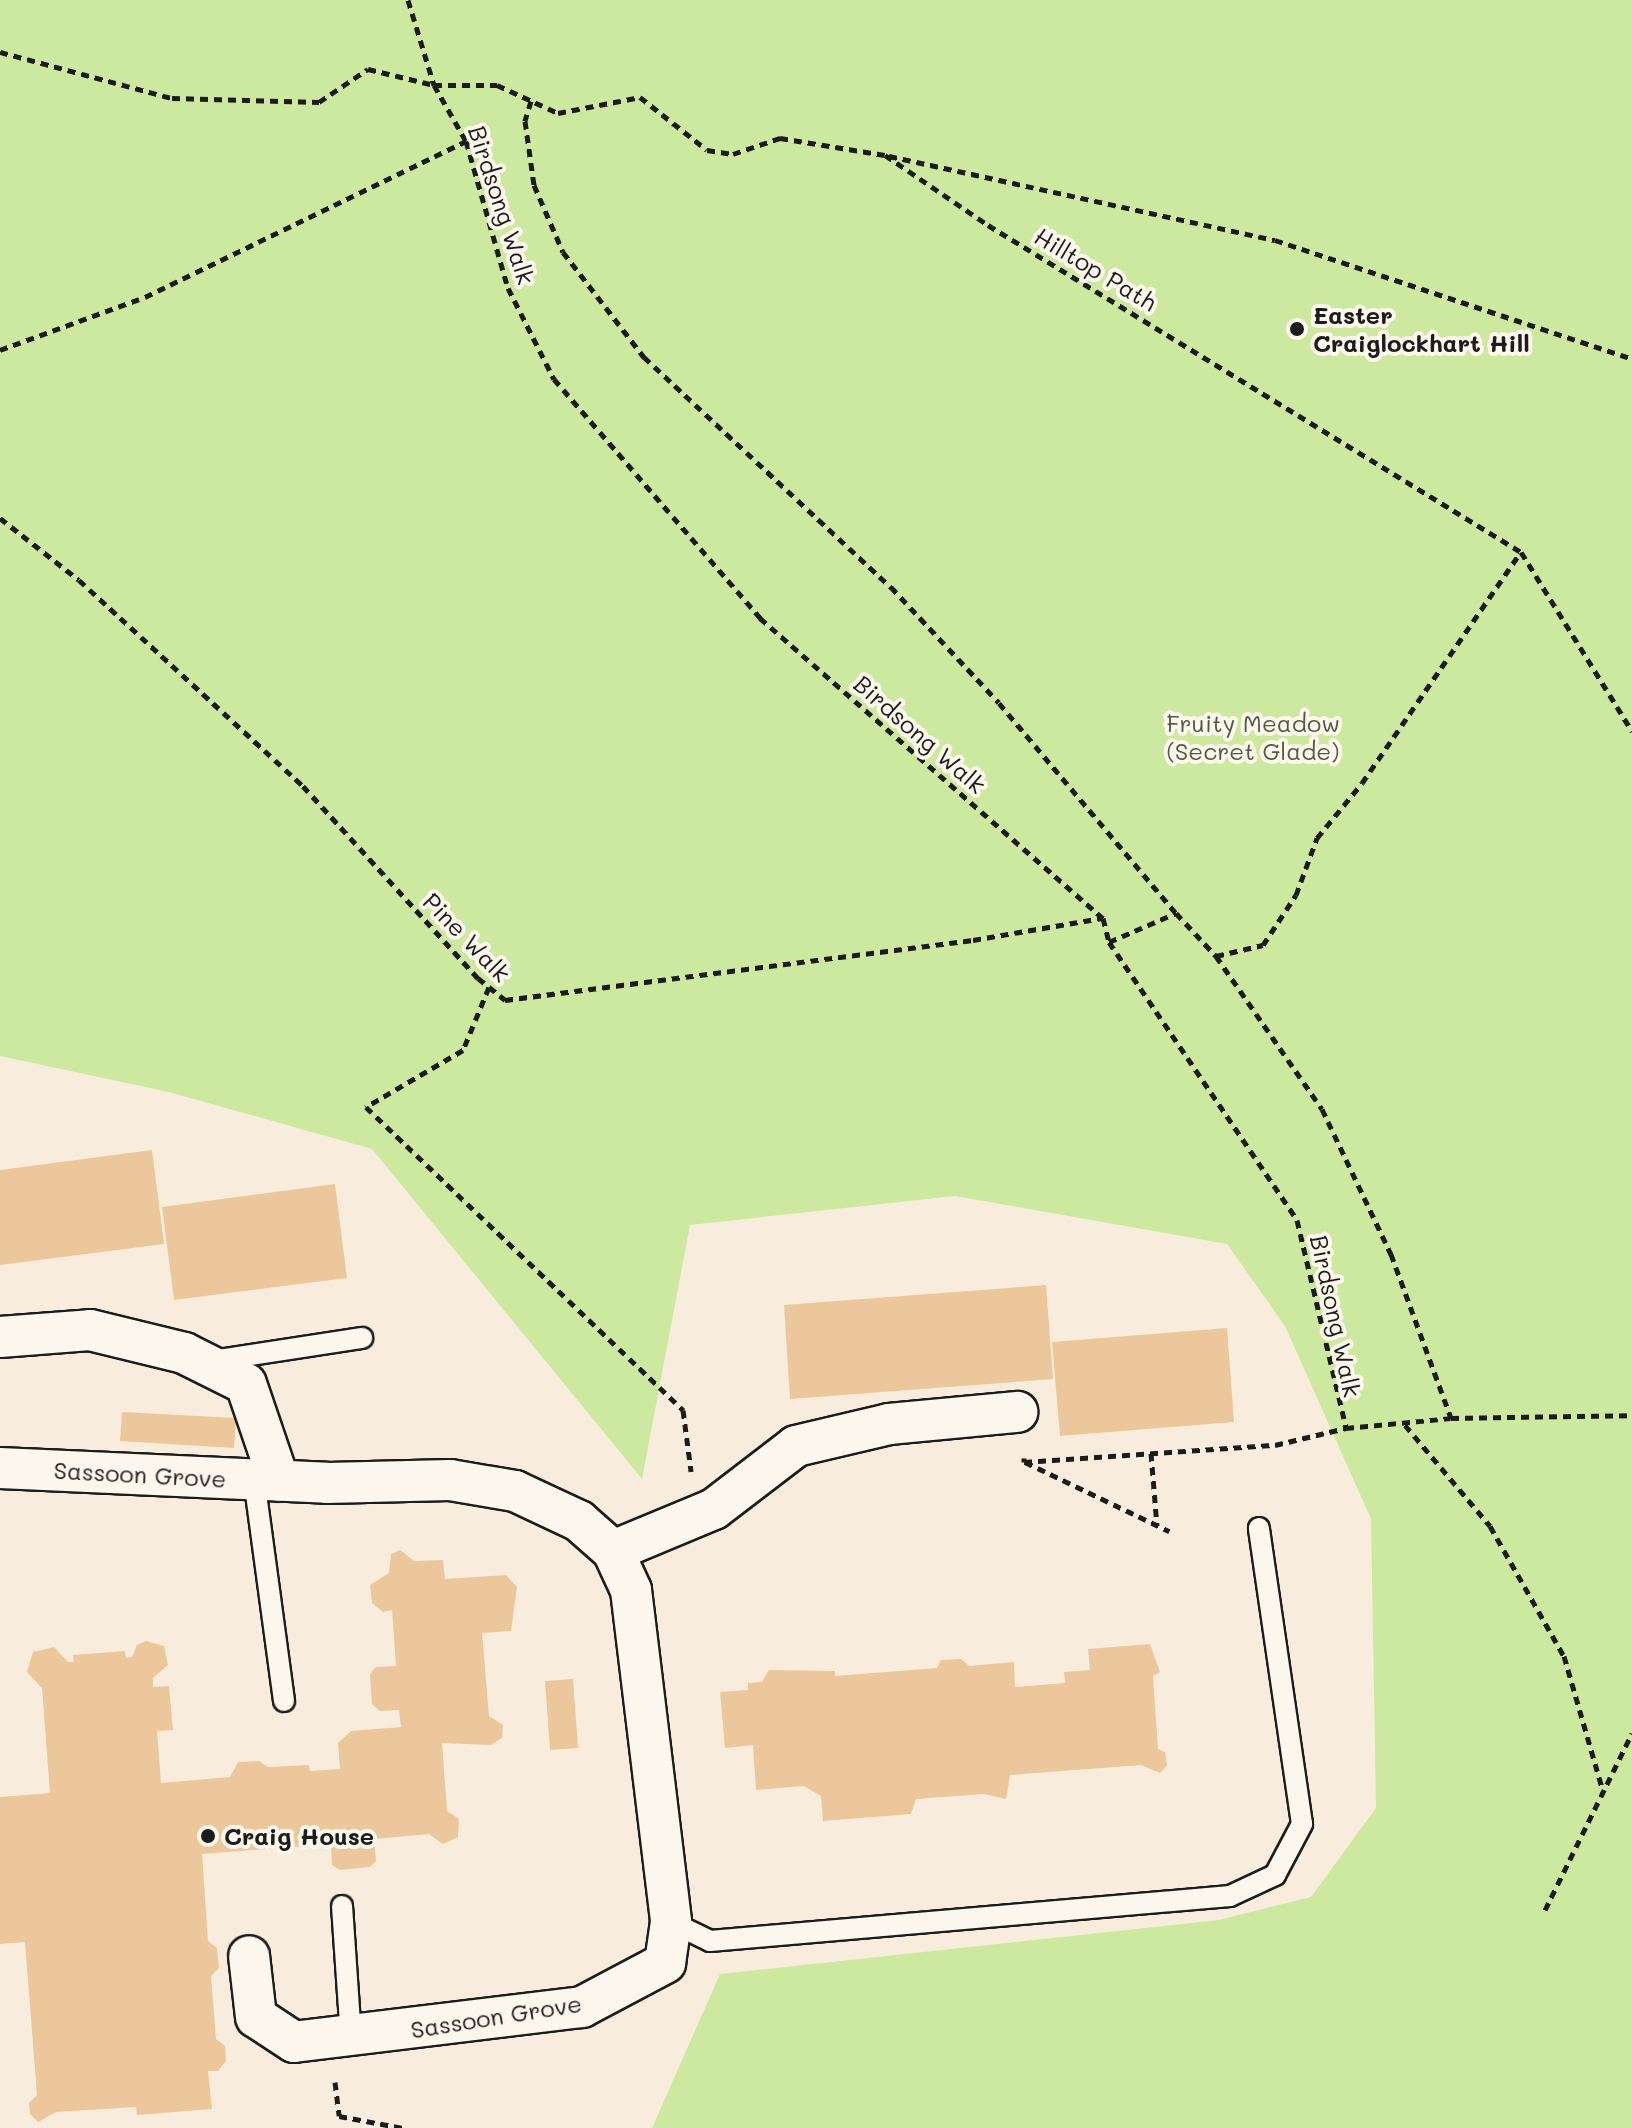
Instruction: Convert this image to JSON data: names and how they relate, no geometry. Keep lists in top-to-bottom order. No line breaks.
{"streets":{"street":["Sassoon Grove"],"path":["Birdsong Walk","Hilltop Path","Pine Walk"]},"crossings":[["Birdsong Walk","Hilltop Path"],["Birdsong Walk","Pine Walk"]],"parks":["Fruity Meadow (Secret Glade)"],"places":["Easter Craiglockhart Hill","Craig House"]}
